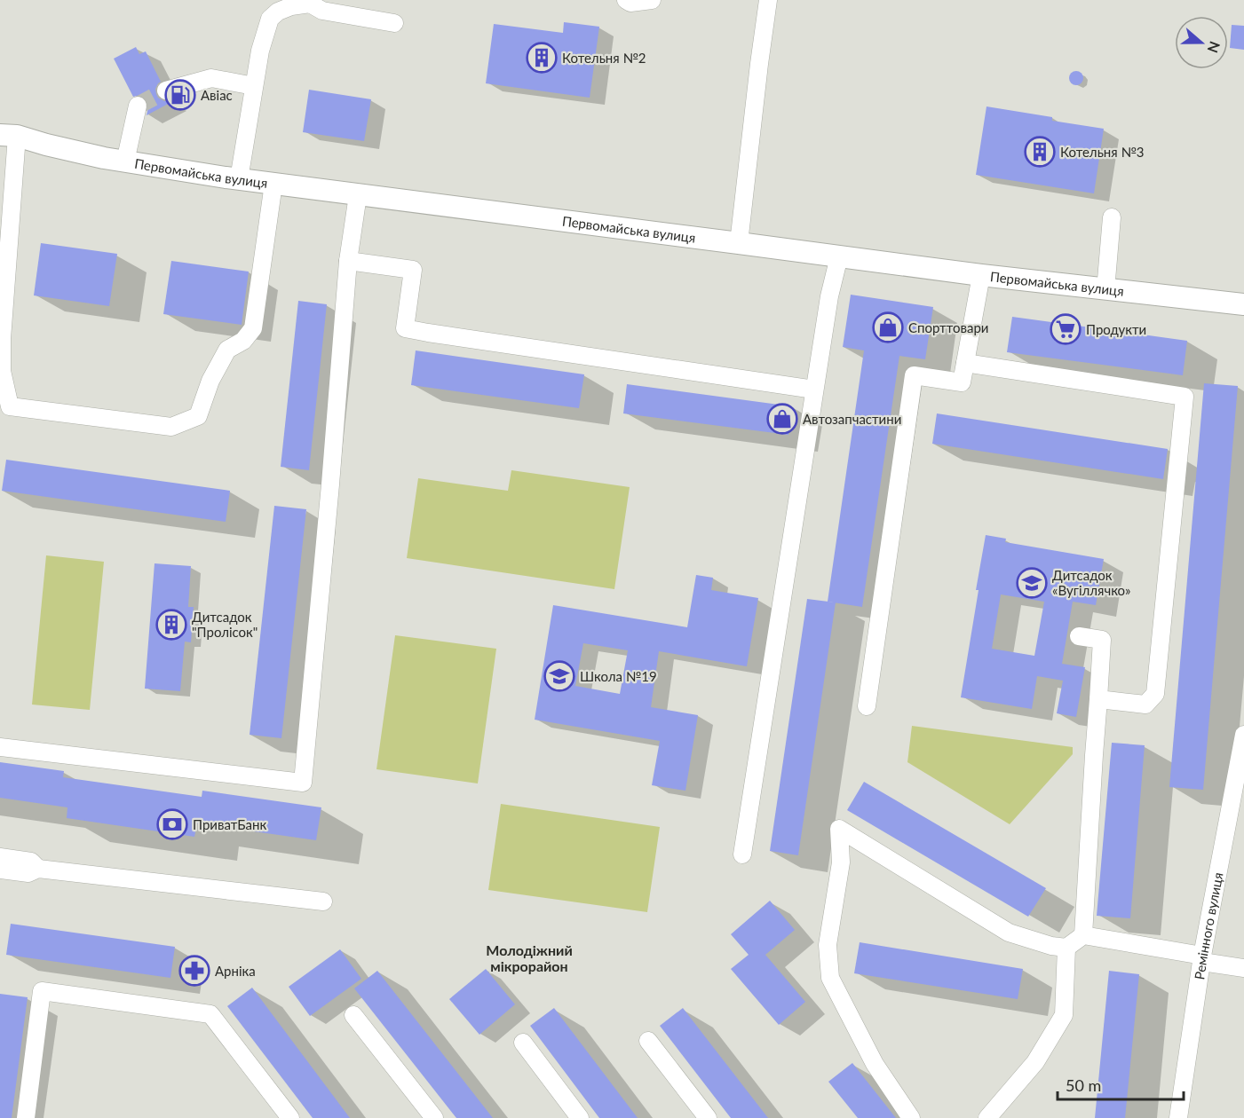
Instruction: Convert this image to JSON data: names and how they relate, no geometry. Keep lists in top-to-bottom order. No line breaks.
{"streets":{"main road":["Первомайська вулиця"],"street":["Ремінного вулиця"]},"districts":["Молодіжний мікрорайон"],"places":{"building":["Котельня №2","Котельня №3","Дитсадок \"Пролісок\""],"fuel station":["Авіас"],"shop":["Спорттовари","Автозапчастини"],"supermarket":["Продукти"],"school or university":["Дитсадок «Вугіллячко»","Школа №19"],"bank":["ПриватБанк"],"pharmacy":["Арніка"]},"scale_bar":"50 m","north":"right"}
